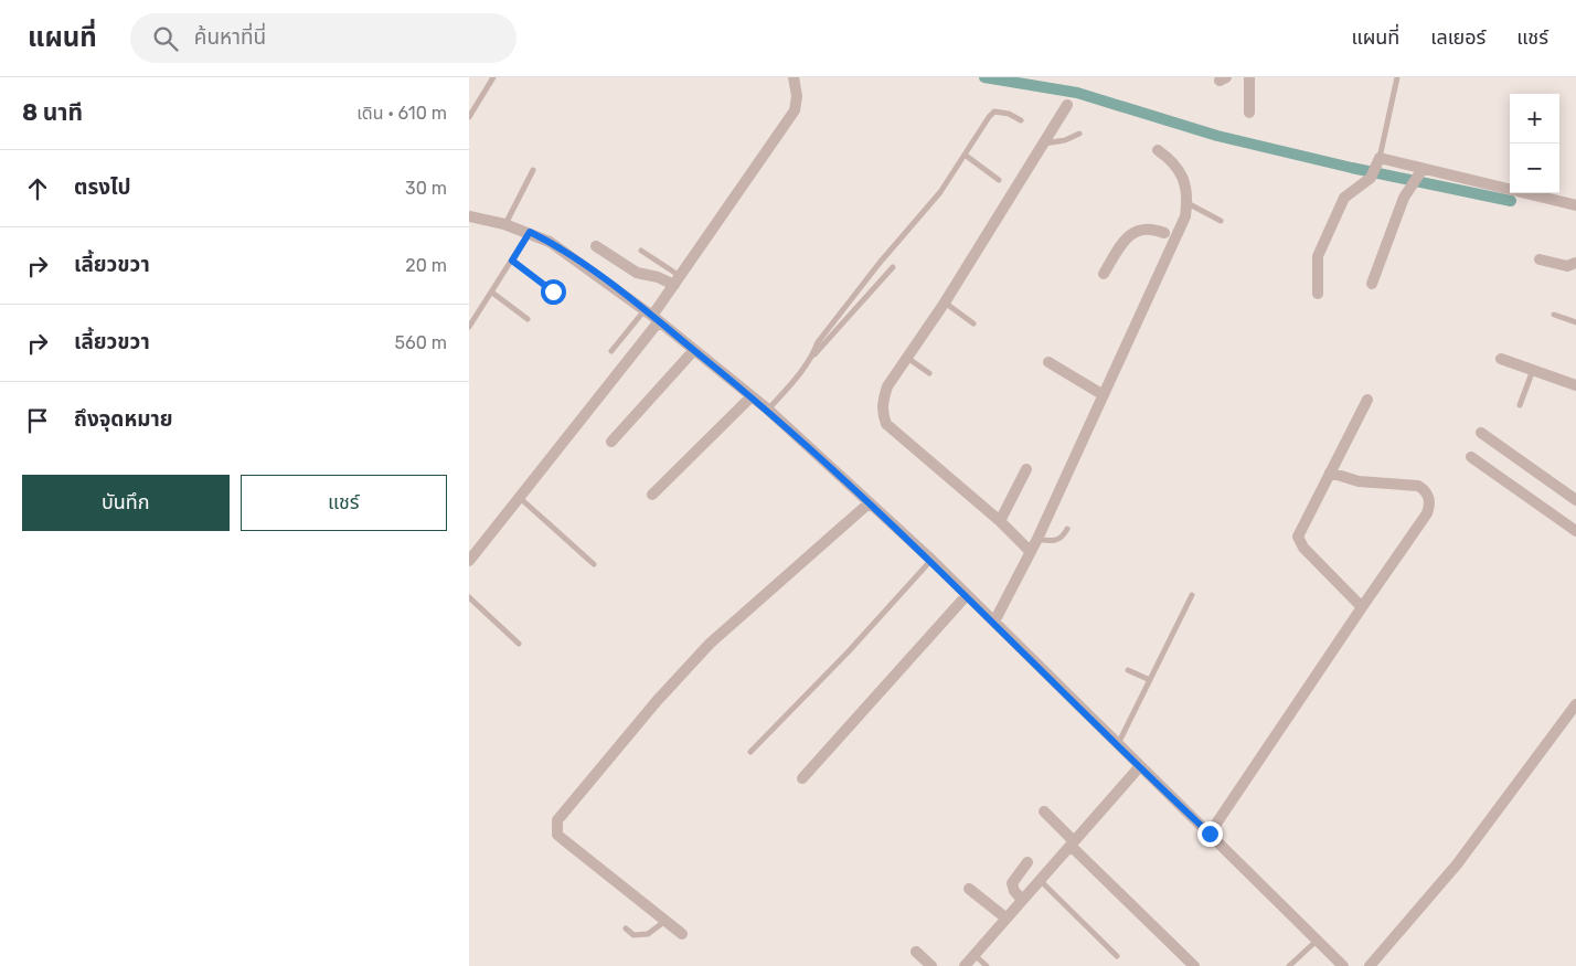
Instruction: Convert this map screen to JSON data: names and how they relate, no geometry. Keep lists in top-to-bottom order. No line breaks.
{"page":{"header":"แผนที่","search":"ค้นหาที่นี่","nav":["แผนที่","เลเยอร์","แชร์"],"heading":["8 นาที","เดิน · 610 m"],"map_buttons":["+","−"],"list":[["ตรงไป","30 m"],["เลี้ยวขวา","20 m"],["เลี้ยวขวา","560 m"],"ถึงจุดหมาย"],"buttons":["บันทึก","แชร์"]}}
